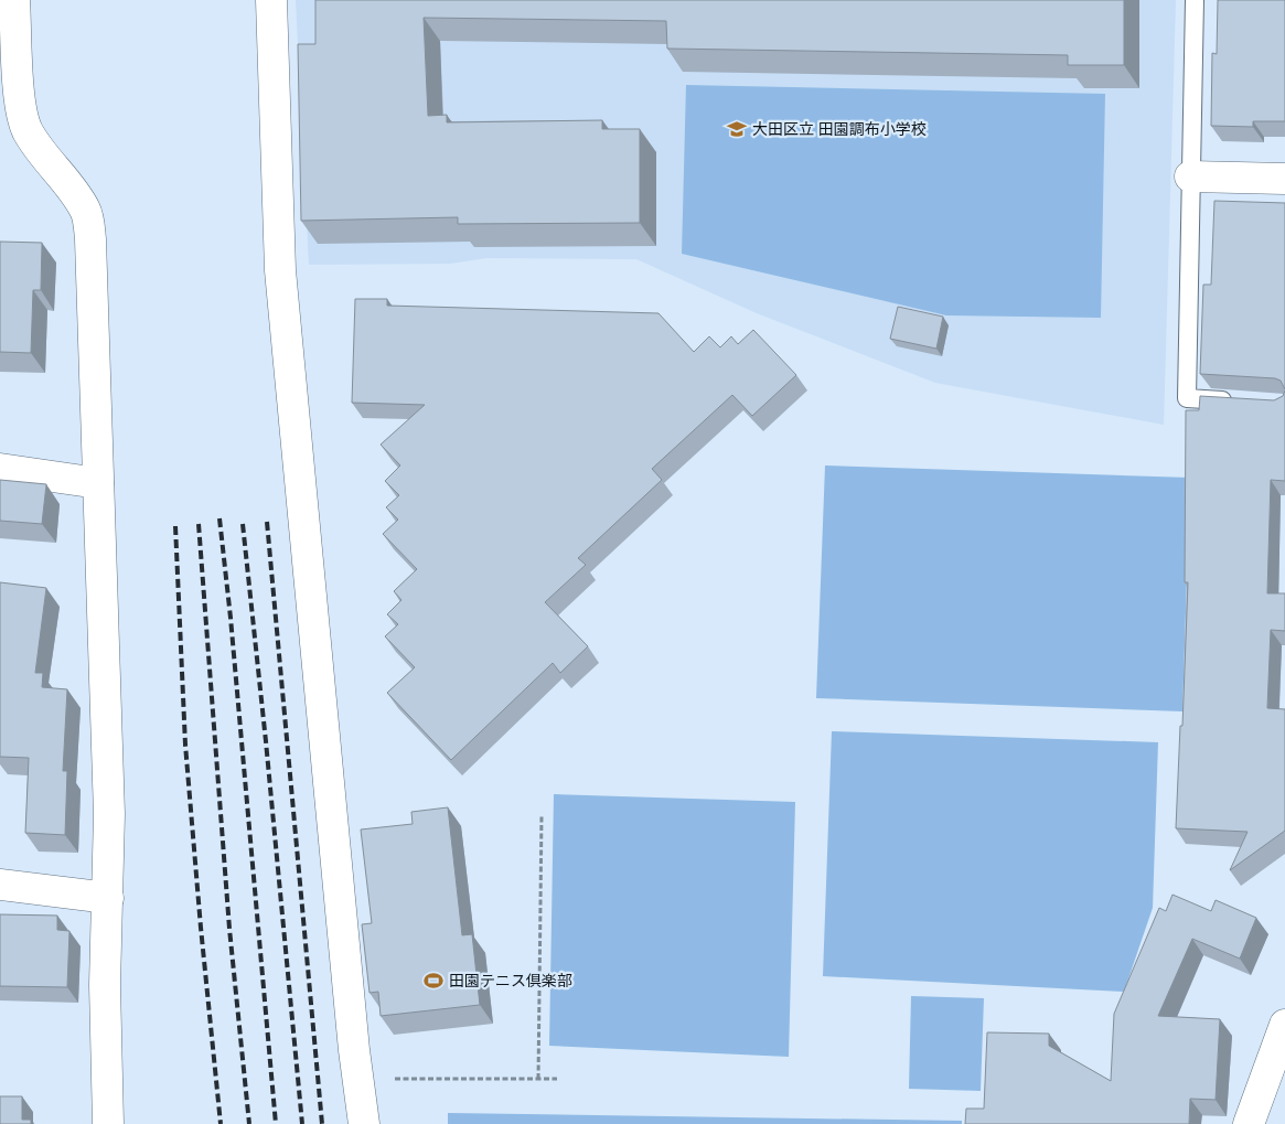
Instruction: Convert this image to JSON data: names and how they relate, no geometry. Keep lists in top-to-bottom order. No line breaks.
{"places":{"school or university":["大田区立 田園調布小学校"],"sports":["田園テニス倶楽部"]}}
